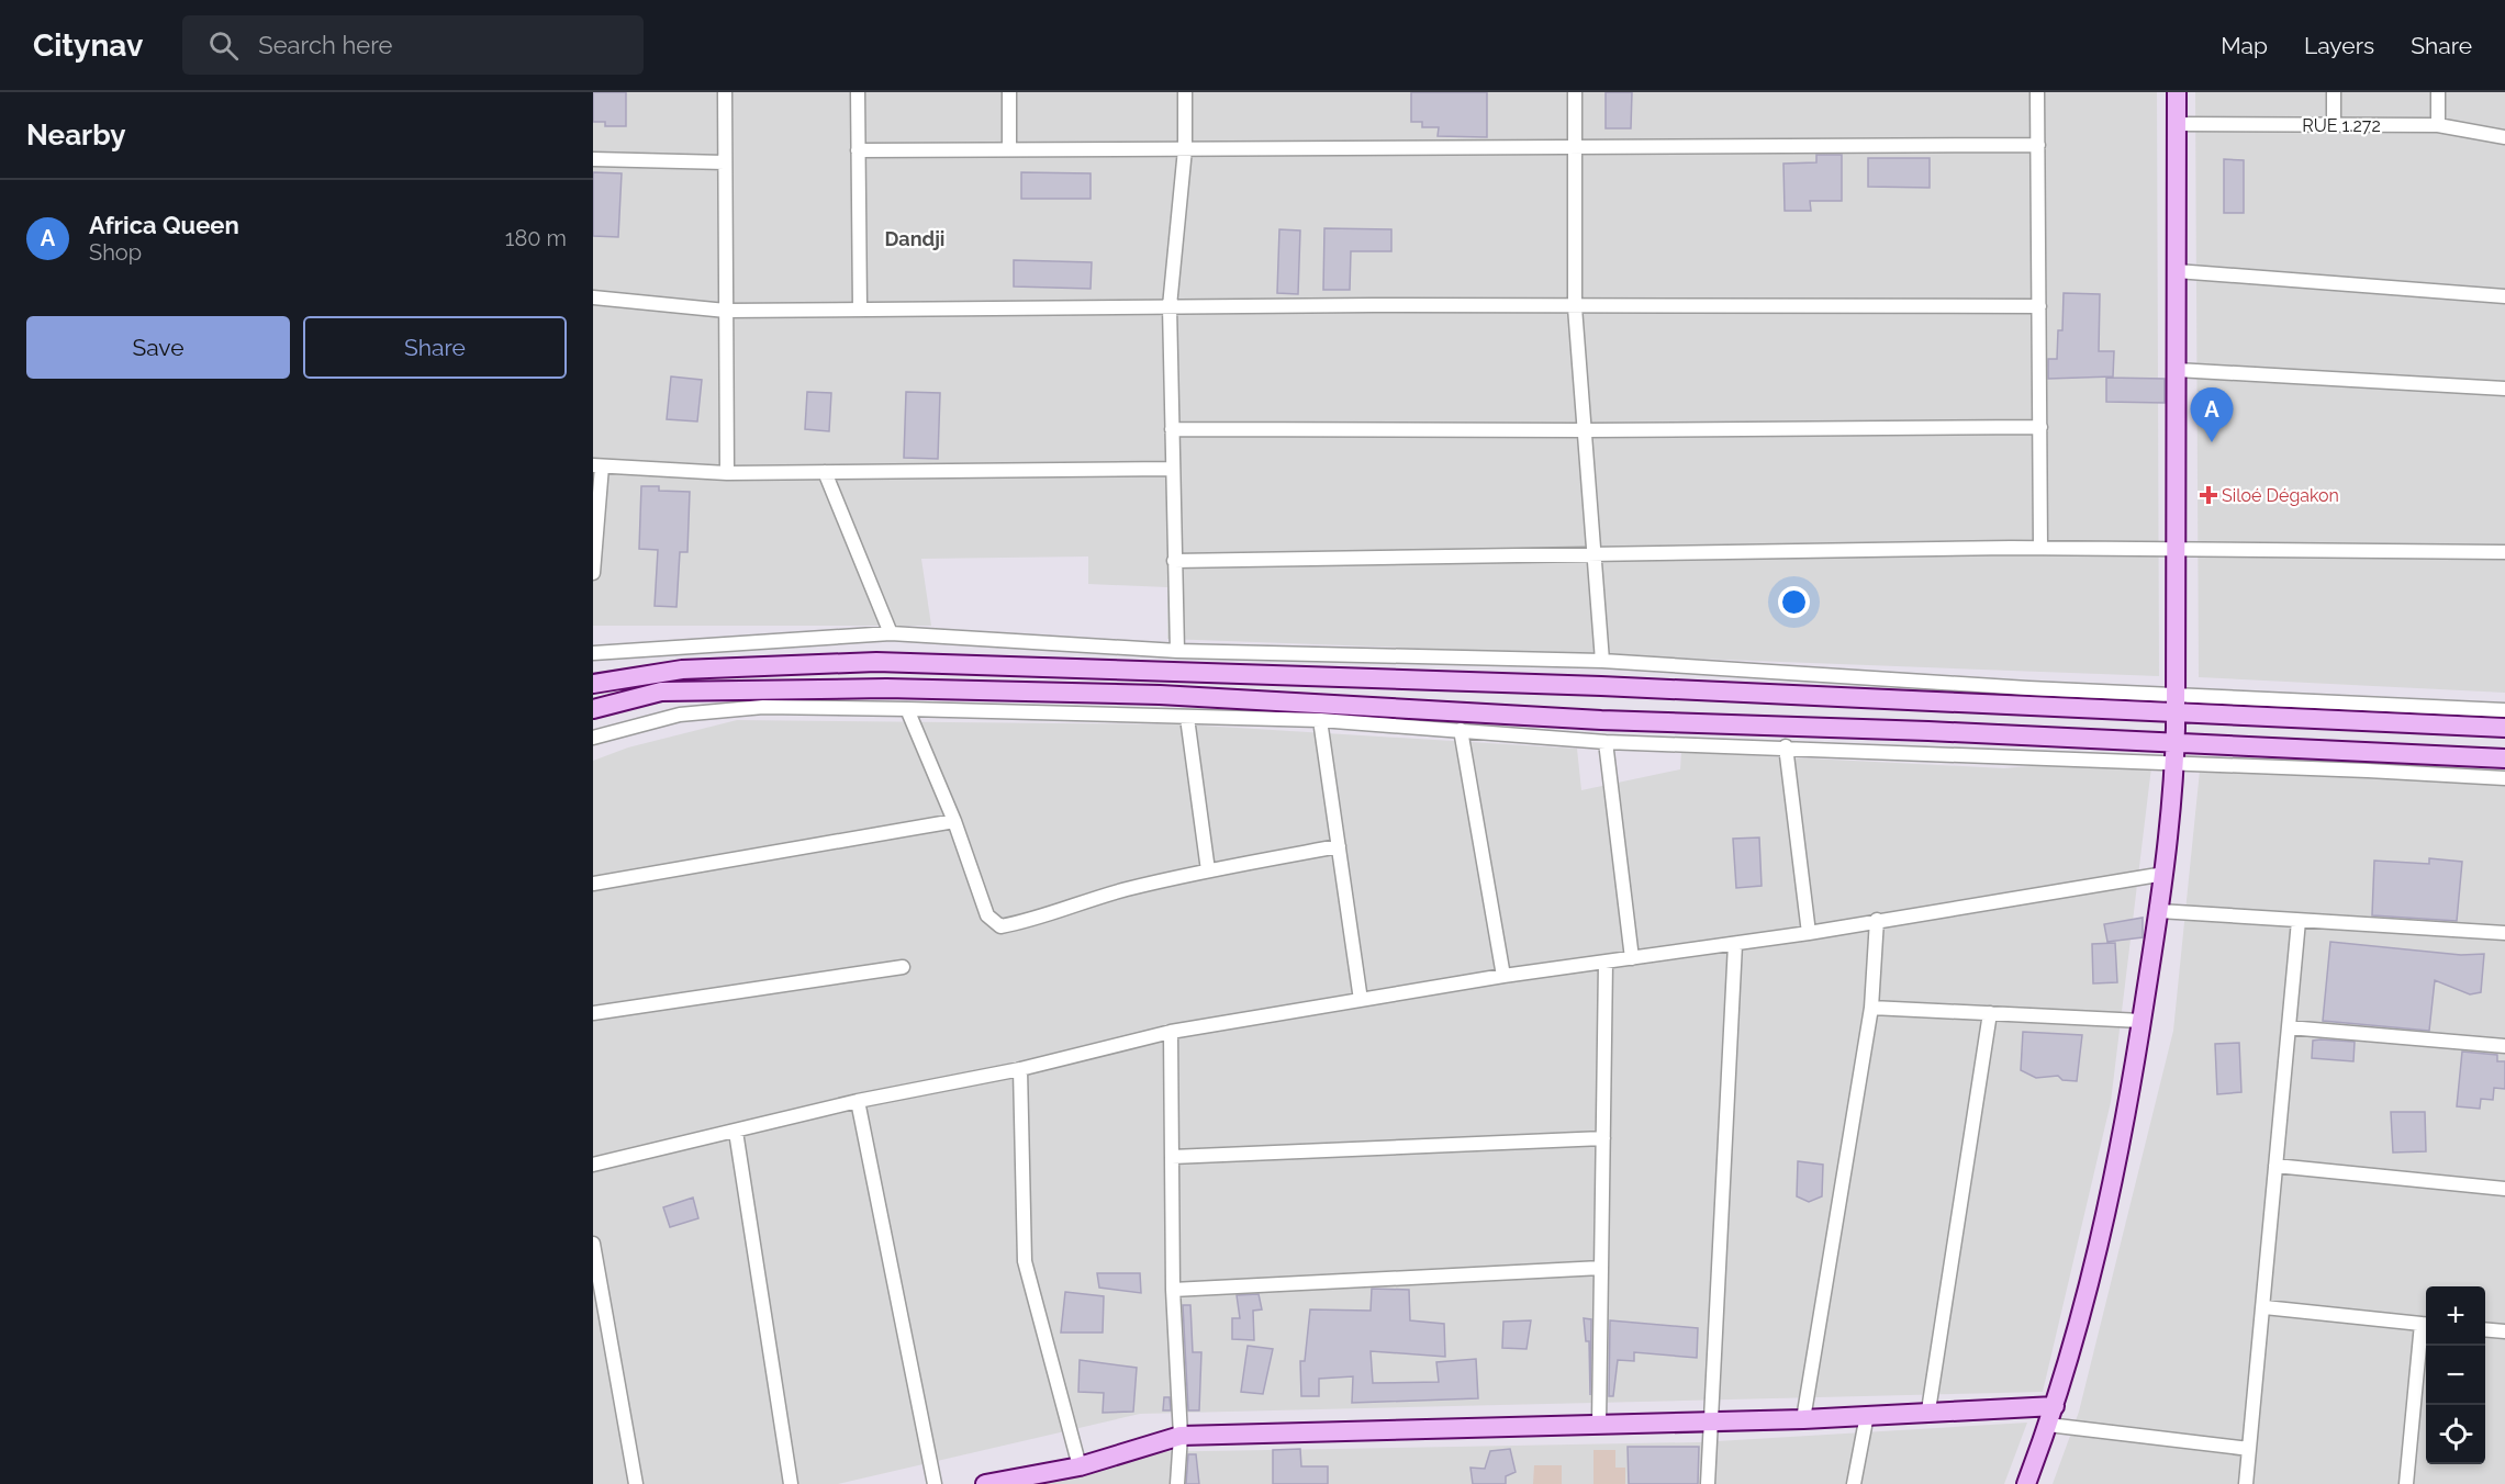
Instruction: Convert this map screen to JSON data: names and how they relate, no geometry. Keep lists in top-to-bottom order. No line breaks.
{"streets":{"street":["RUE 1.272"]},"districts":["Dandji"],"places":{"health":["Siloé Dégakon"]},"page":{"header":"Citynav","search":"Search here","nav":["Map","Layers","Share"],"heading":"Nearby","list":[{"mark":"A","name":"Africa Queen","note":"Shop","value":"180 m"}],"buttons":["Save","Share"],"pins":"A","map_buttons":["+","−"]}}
